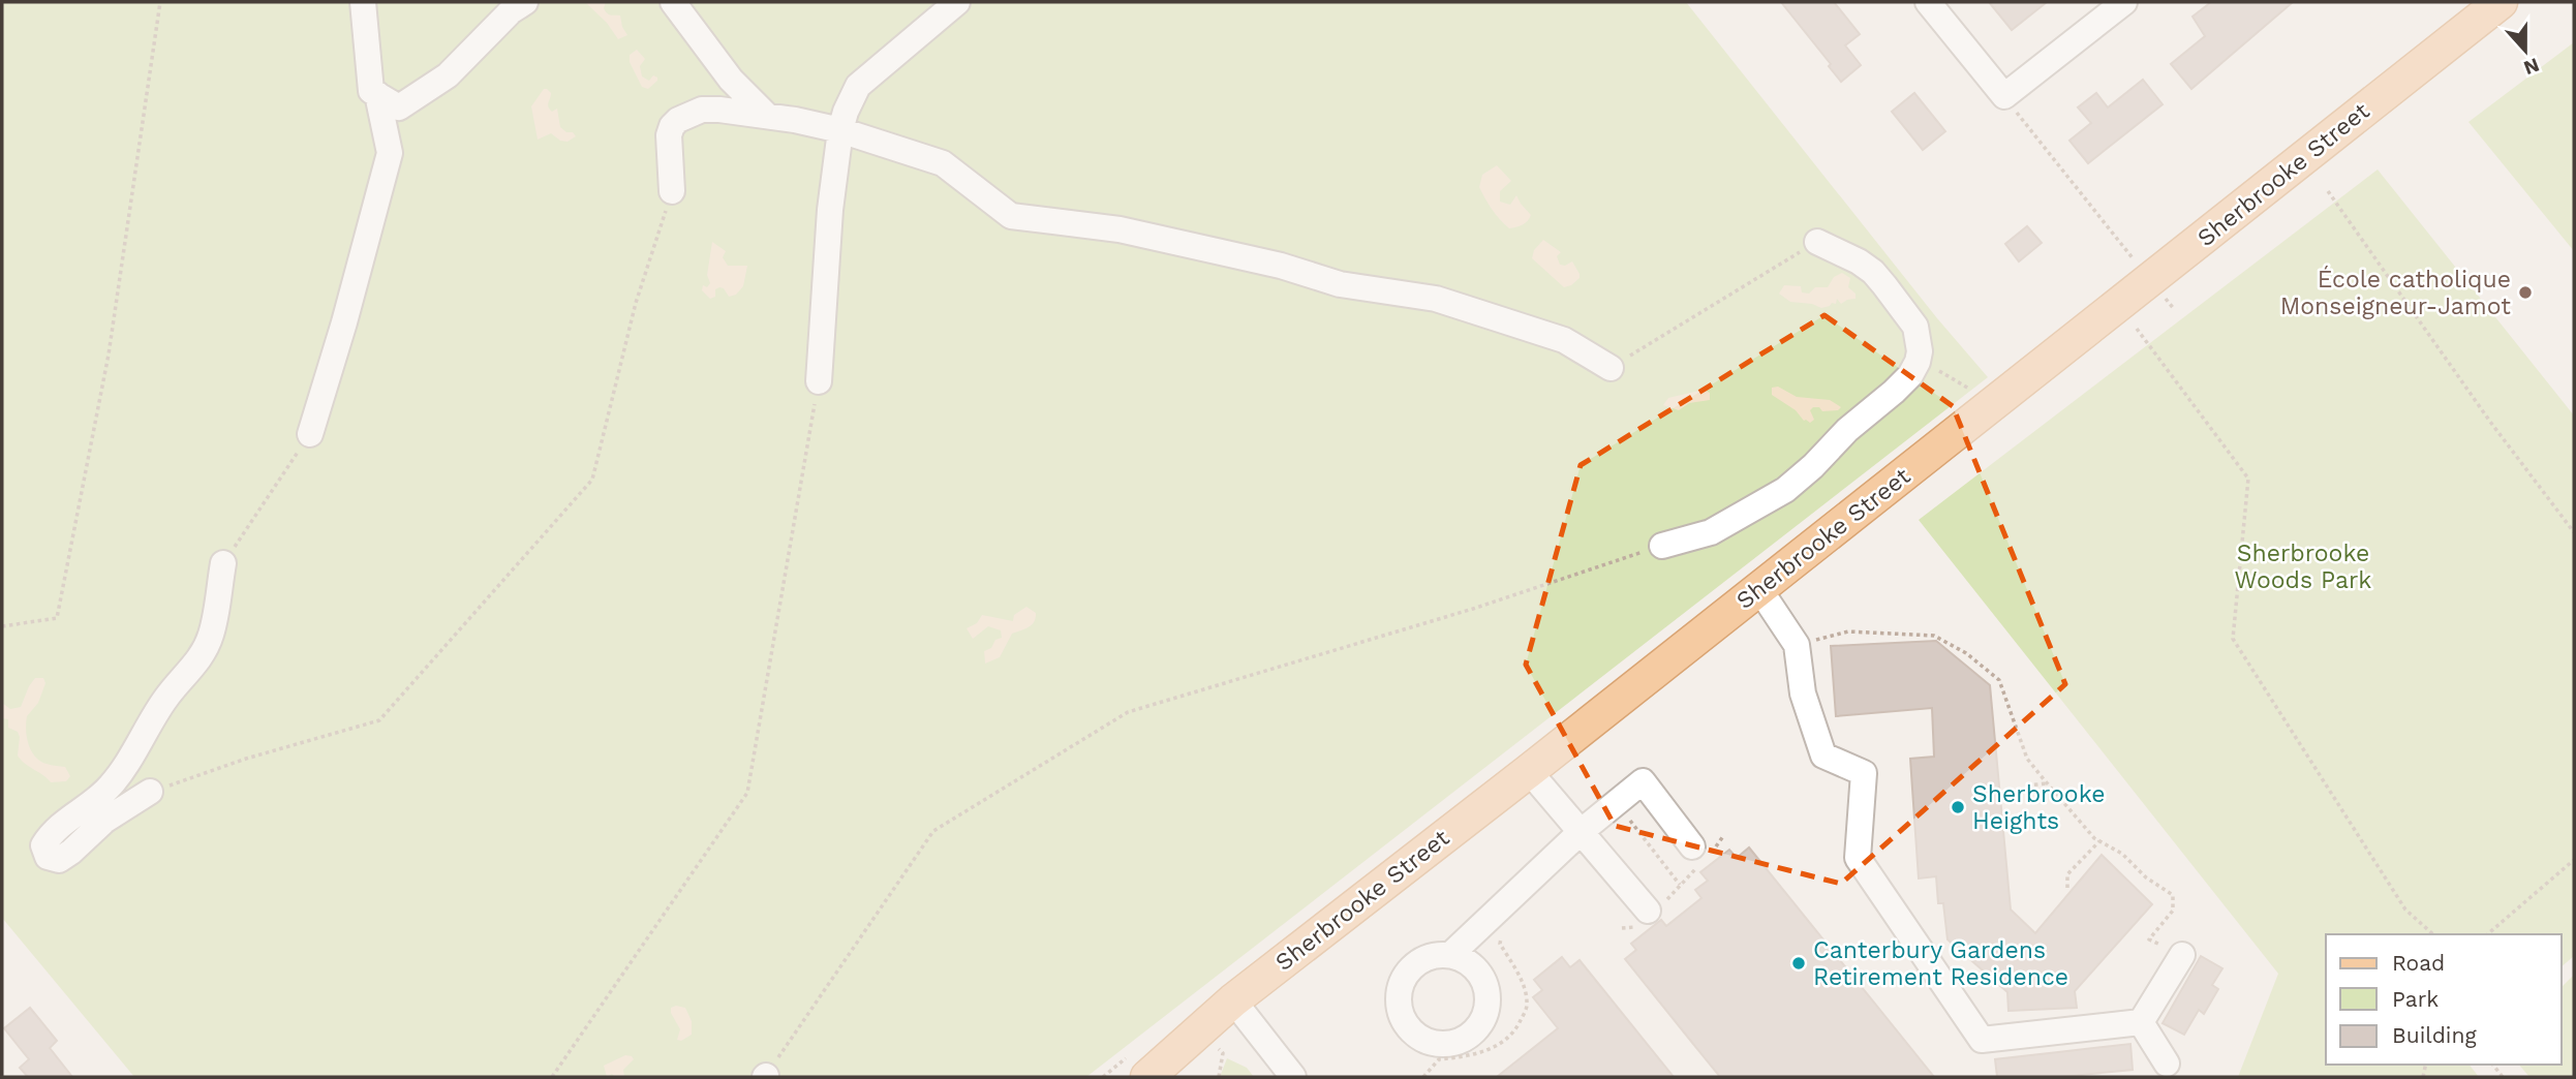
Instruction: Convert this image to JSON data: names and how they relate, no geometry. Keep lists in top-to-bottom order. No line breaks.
{"streets":{"main road":["Sherbrooke Street"]},"parks":["Sherbrooke Woods Park"],"places":["École catholique Monseigneur-Jamot","Sherbrooke Heights","Canterbury Gardens Retirement Residence"],"legend":["Road","Park","Building"],"north":"bottom"}
